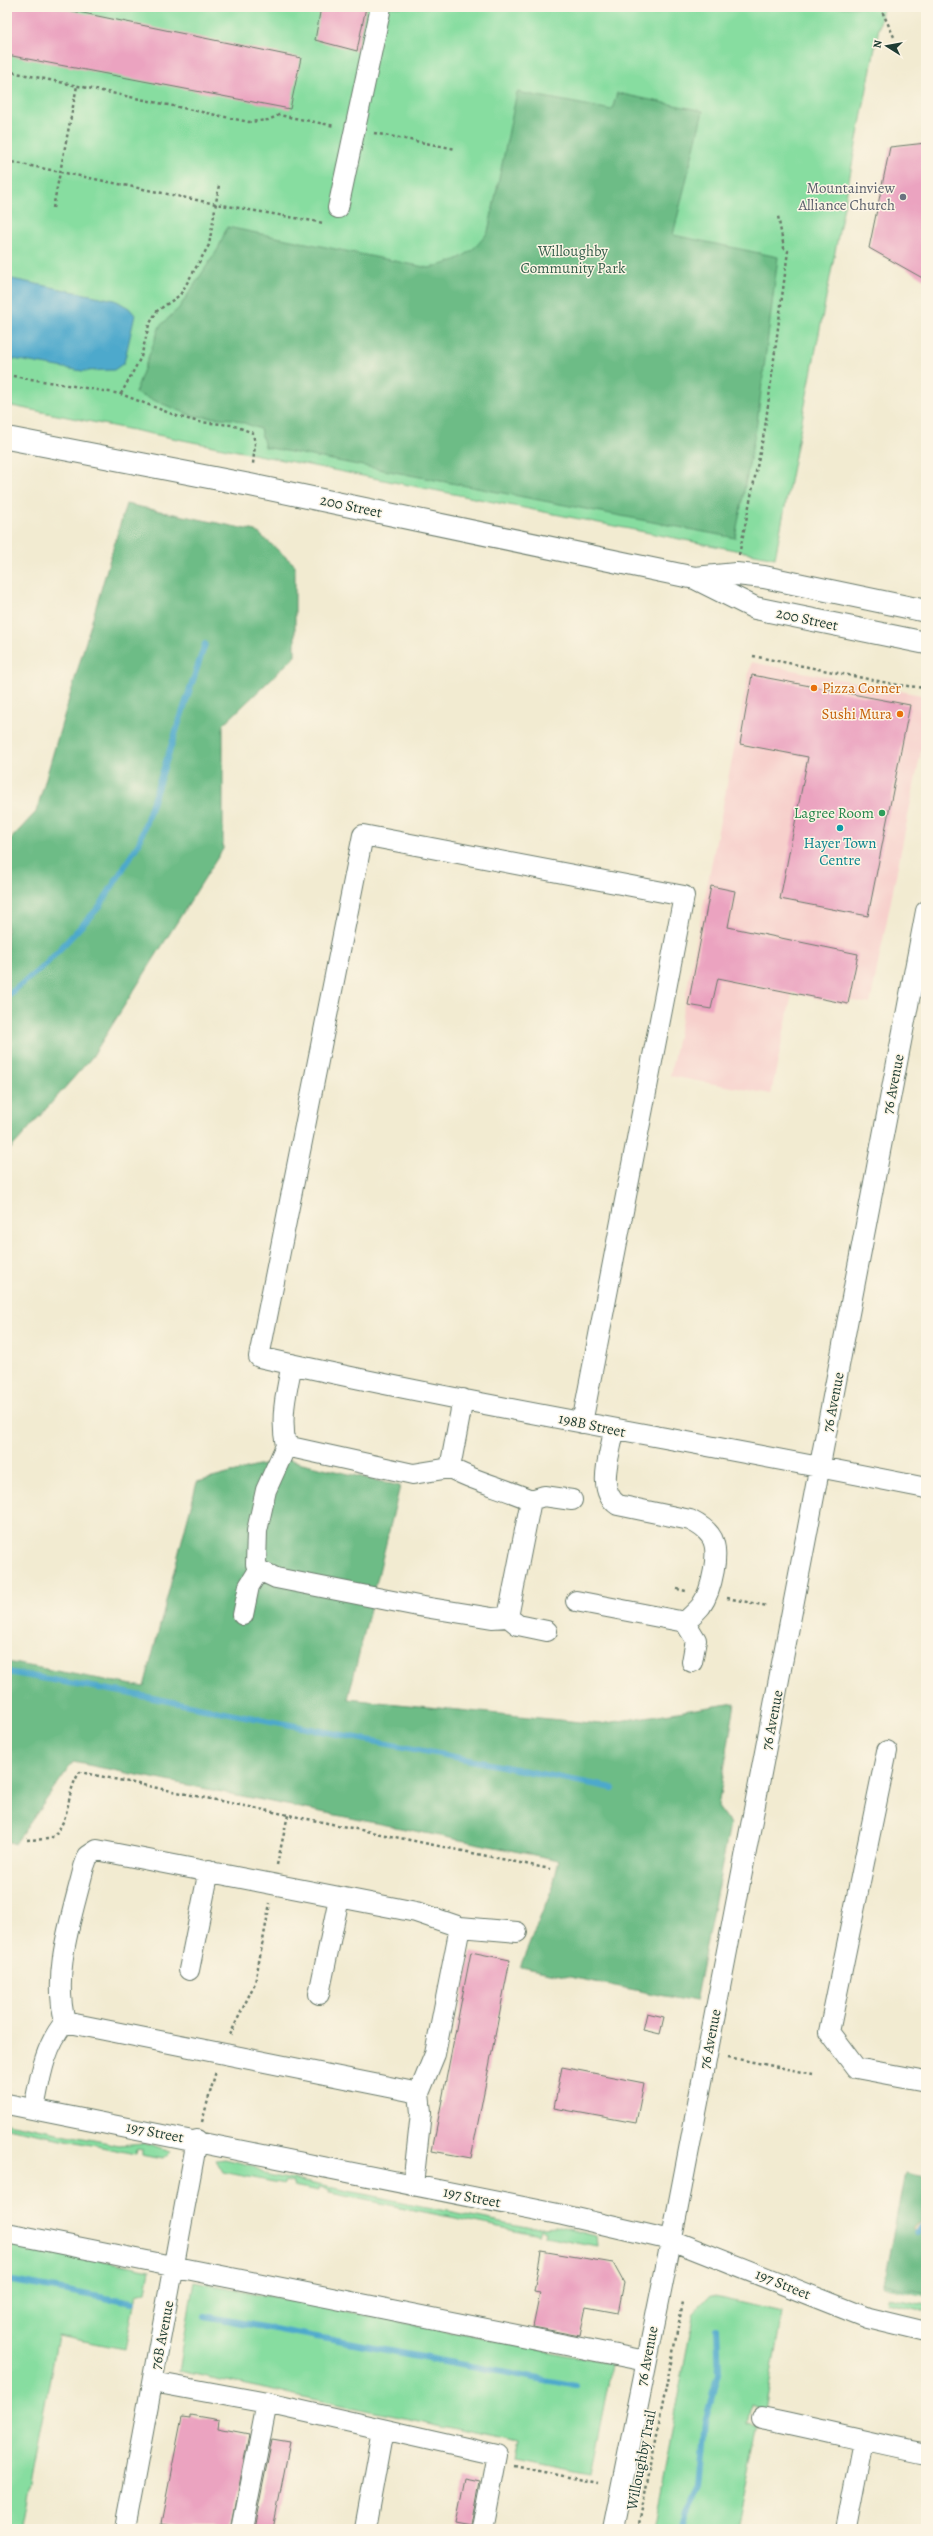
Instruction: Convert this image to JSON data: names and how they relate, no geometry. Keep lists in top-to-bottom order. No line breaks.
{"streets":{"main road":["200 Street"],"street":["76 Avenue","198B Street","197 Street","76B Avenue"],"path":["Willoughby Trail"]},"crossings":[["76 Avenue","198B Street"],["76 Avenue","197 Street"],["197 Street","76B Avenue"]],"parks":["Willoughby Community Park"],"places":["Mountainview Alliance Church","Pizza Corner","Sushi Mura","Lagree Room","Hayer Town Centre"],"north":"left"}
